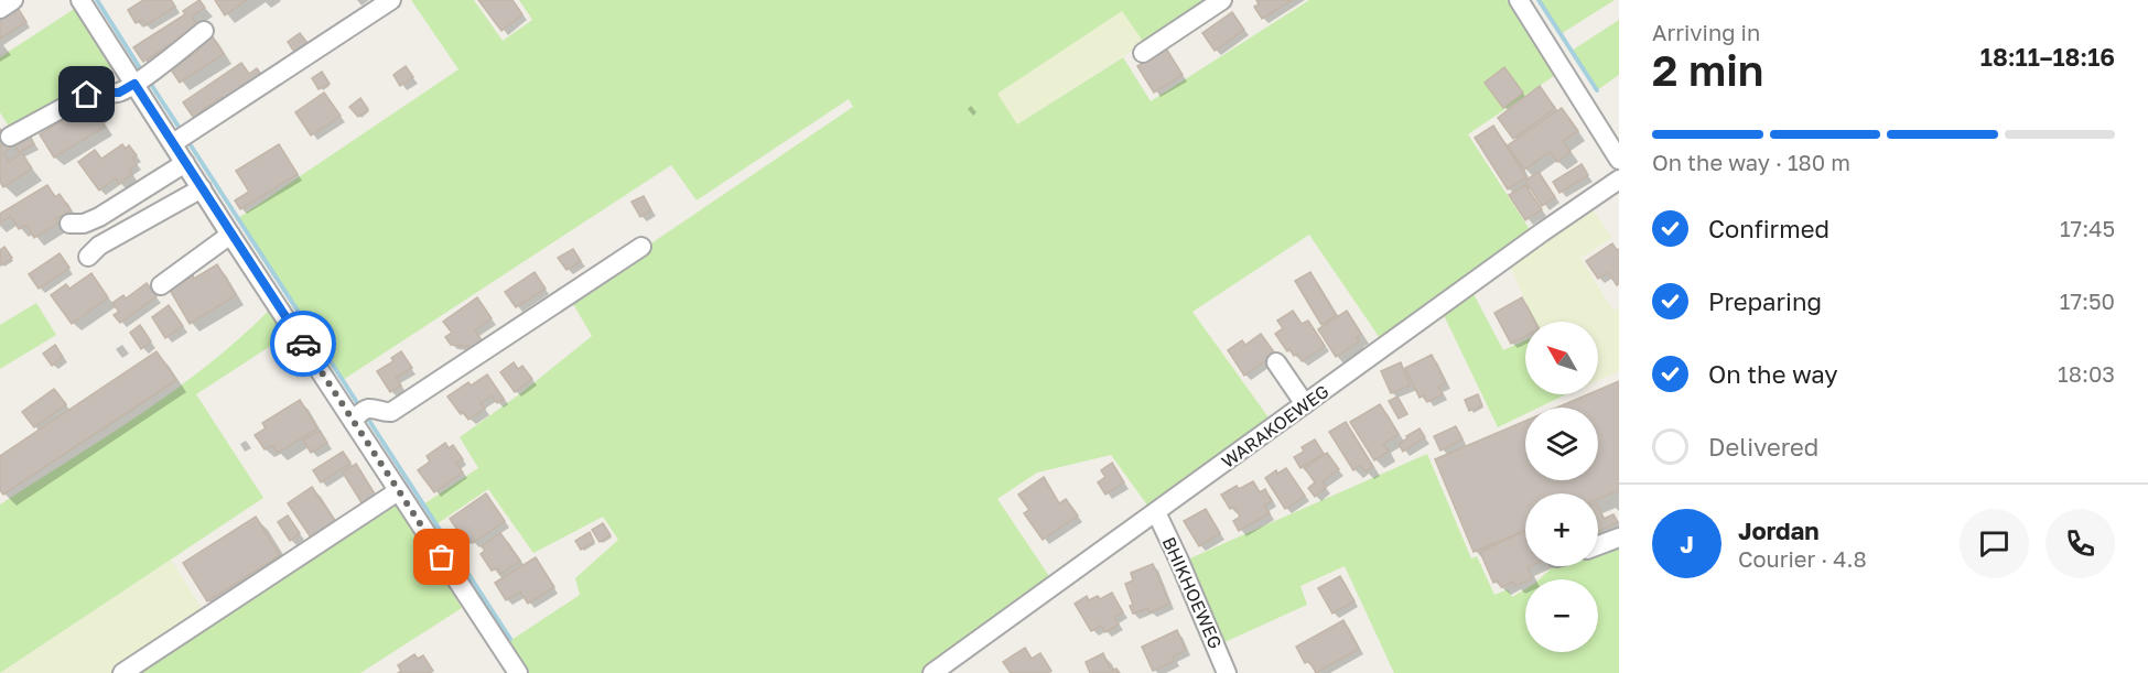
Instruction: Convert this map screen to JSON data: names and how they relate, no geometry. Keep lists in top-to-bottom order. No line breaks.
{"streets":{"street":["WARAKOEWEG","BHIKHOEWEG"]},"crossings":[["WARAKOEWEG","BHIKHOEWEG"]],"north":"top left","page":{"heading":["2 min","Arriving in","18:11–18:16"],"panel":["Jordan","Courier · 4.8"],"bar":"On the way · 180 m","list":[["Confirmed","17:45"],["Preparing","17:50"],["On the way","18:03"],"Delivered"],"map_buttons":["+","−"],"round":"J"}}
